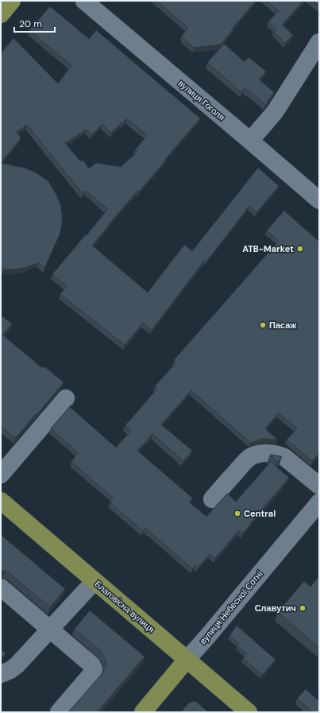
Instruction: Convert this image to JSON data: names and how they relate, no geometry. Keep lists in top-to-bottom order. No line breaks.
{"streets":{"main road":["Благовісна вулиця","вулиця Небесної Сотні"],"street":["вулиця Гоголя"]},"crossings":[["Благовісна вулиця","вулиця Небесної Сотні"]],"places":["ATB-Market","Пасаж","Central","Славутич"],"scale_bar":"20 m"}
